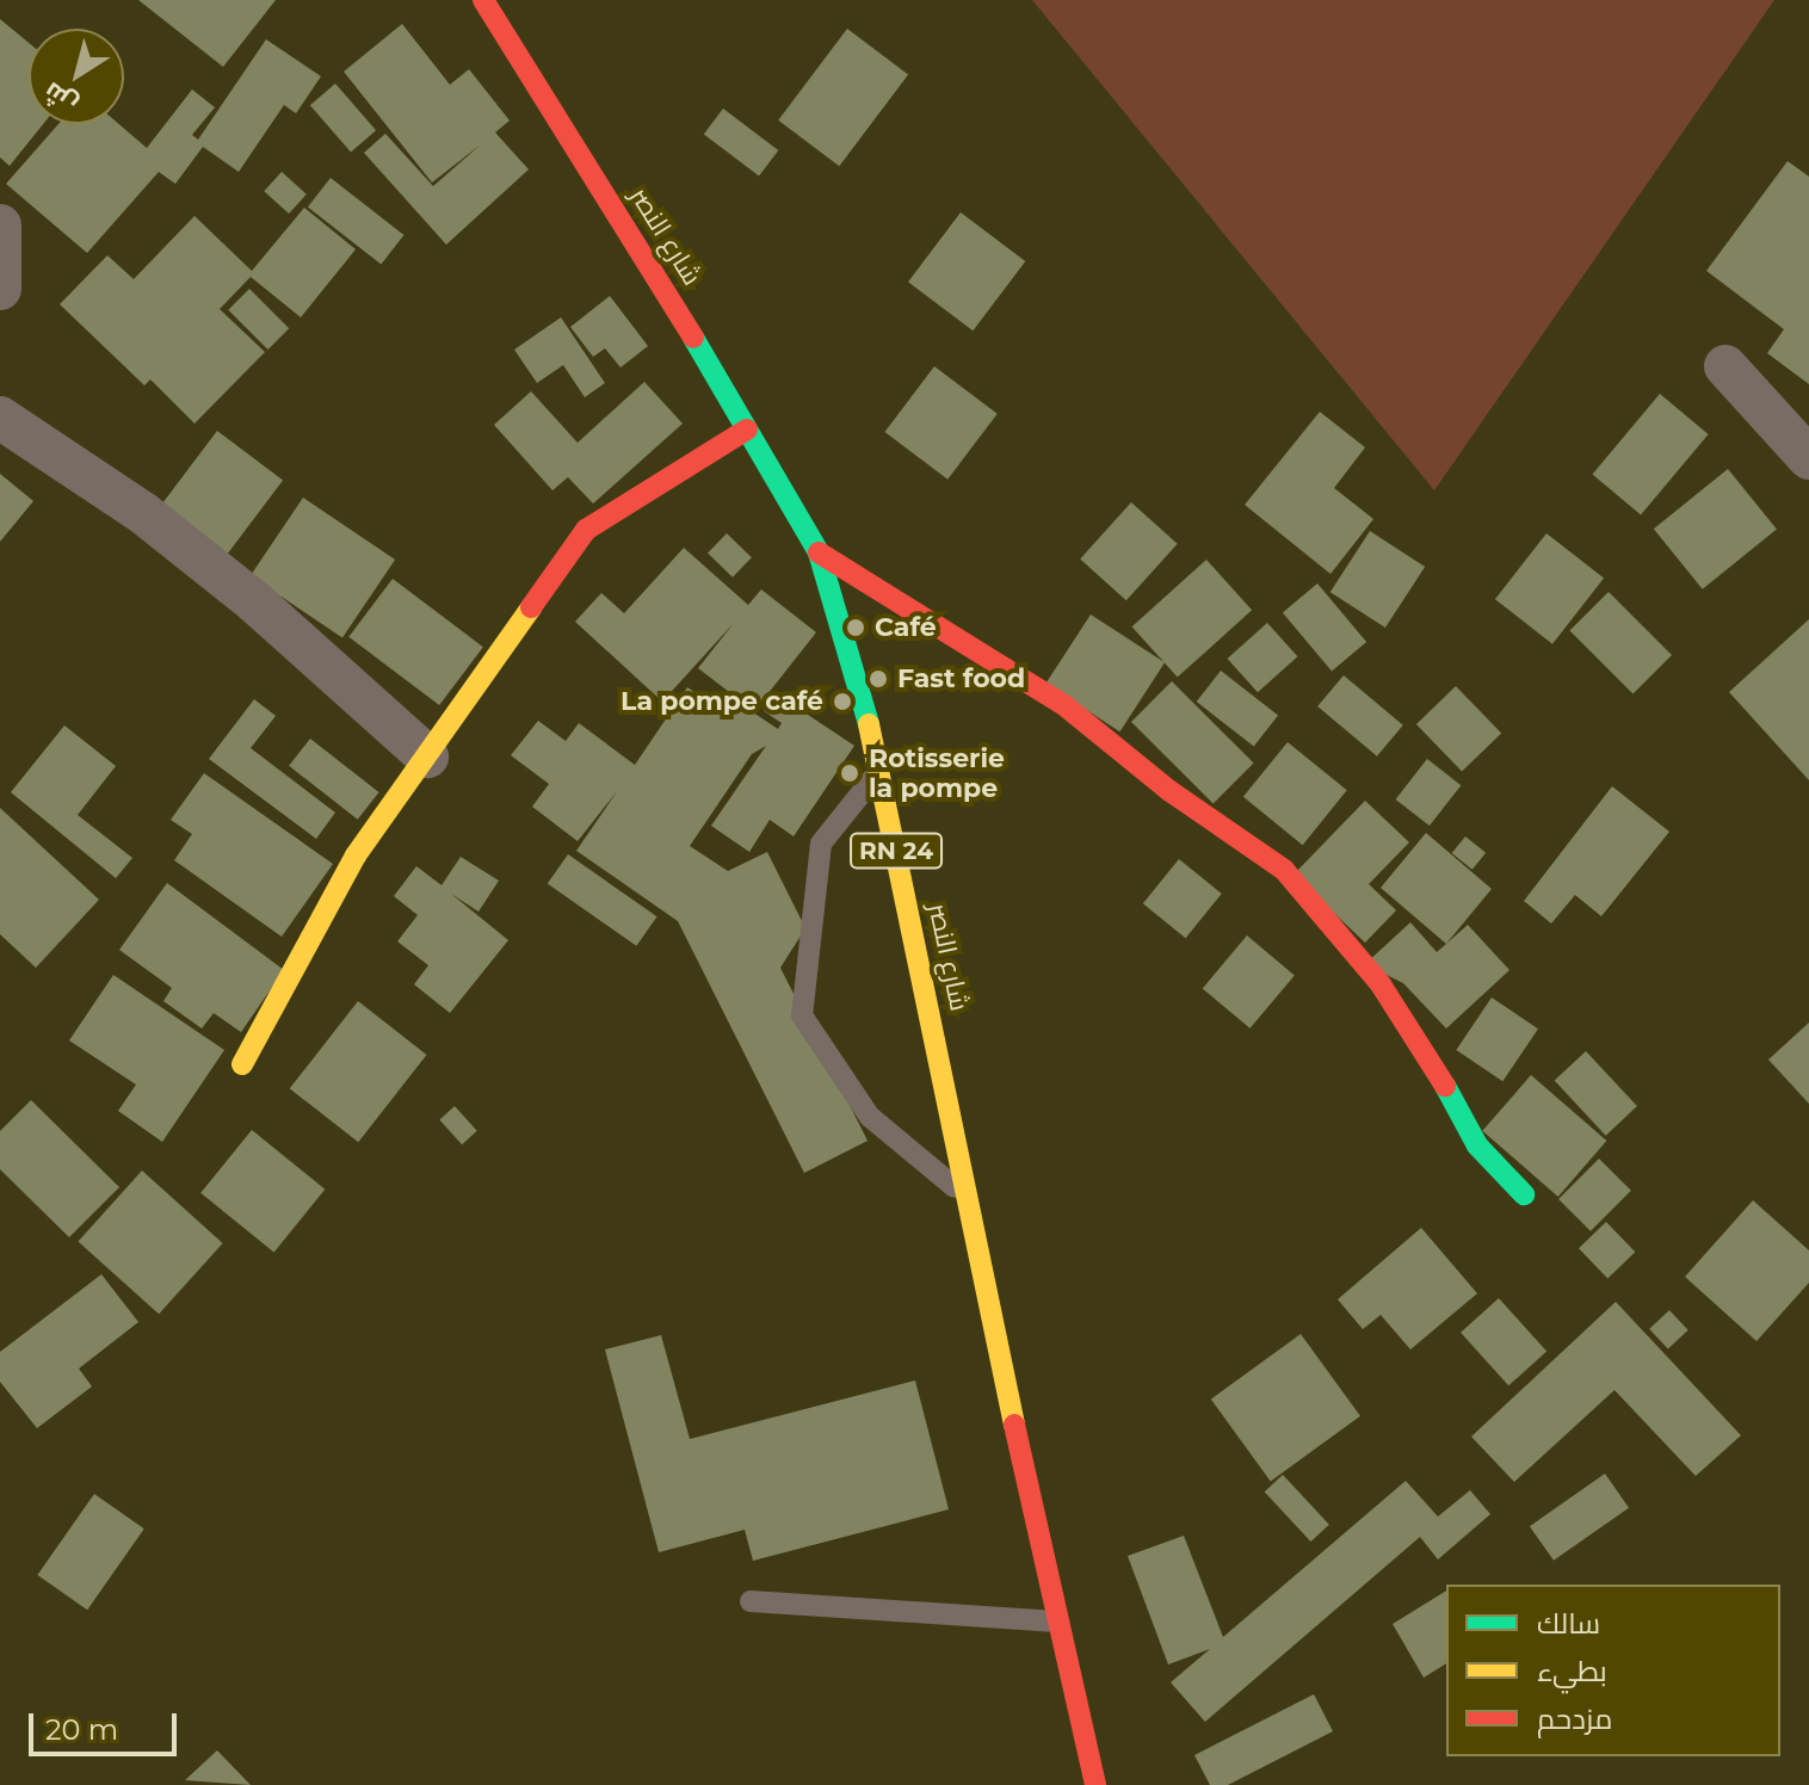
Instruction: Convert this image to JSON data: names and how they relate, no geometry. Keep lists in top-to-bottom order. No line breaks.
{"streets":{"main road":["شارع النصر","RN 24"]},"places":["Café","Fast food","La pompe café","Rotisserie la pompe"],"legend":["سالك","بطيء","مزدحم"],"scale_bar":"20 m","north":"bottom left"}
